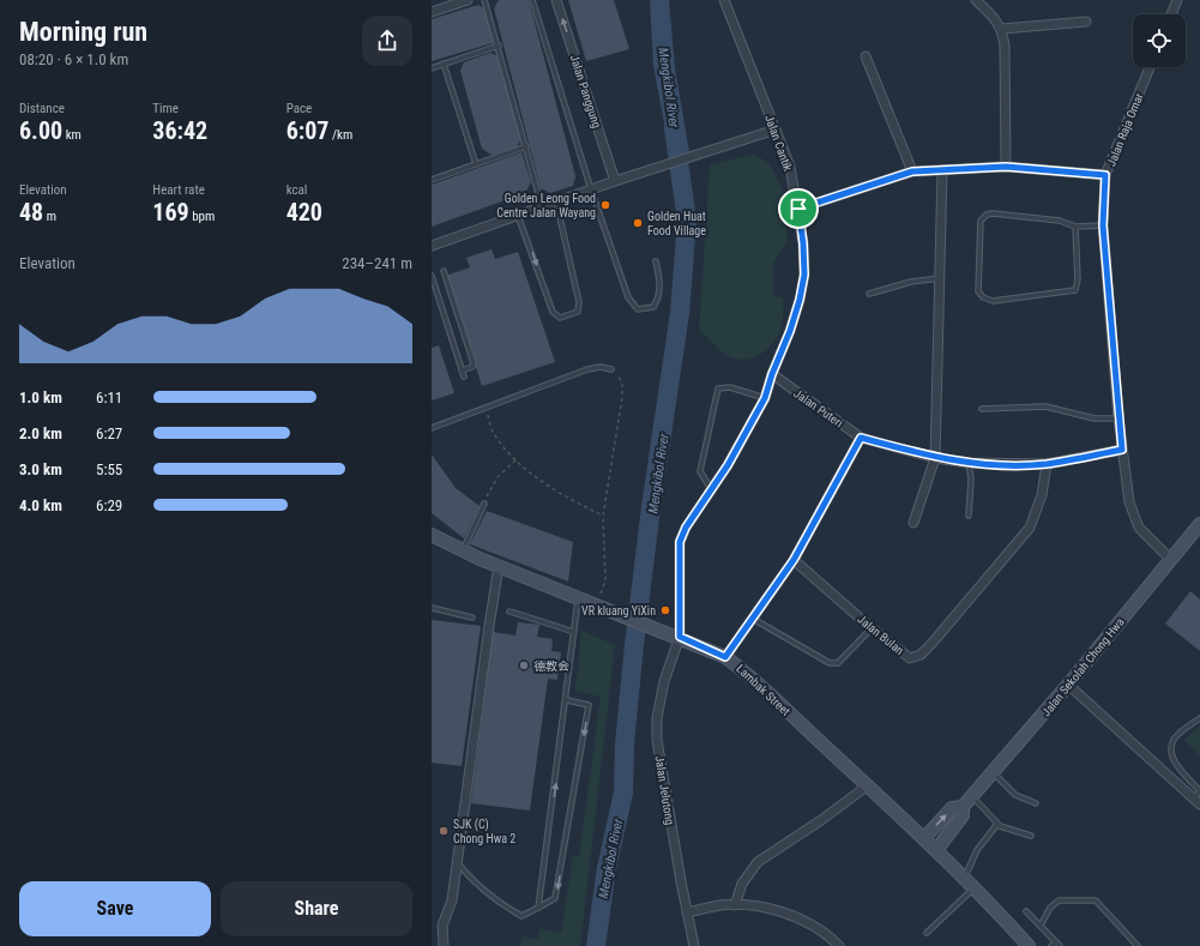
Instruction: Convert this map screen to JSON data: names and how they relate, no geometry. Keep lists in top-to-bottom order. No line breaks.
{"streets":{"street":["Jalan Panggung","Jalan Raja Omar","Jalan Cantik","Jalan Puteri","Jalan Bulan","Jalan Sekolah Chong Hwa","Lambak Street","Jalan Jelutong"]},"crossings":[["Jalan Raja Omar","Jalan Puteri"],["Jalan Raja Omar","Jalan Sekolah Chong Hwa"],["Jalan Cantik","Jalan Puteri"],["Jalan Cantik","Lambak Street"],["Jalan Cantik","Jalan Jelutong"],["Jalan Puteri","Jalan Bulan"],["Jalan Sekolah Chong Hwa","Lambak Street"],["Lambak Street","Jalan Jelutong"]],"one_way":["Jalan Panggung"],"water":["Mengkibol River"],"places":["Golden Leong Food Centre Jalan Wayang","Golden Huat Food Village","VR kluang YiXin","德教会","SJK (C) Chong Hwa 2"],"page":{"heading":["Morning run","08:20 · 6 × 1.0 km"],"stats":[["Distance","6.00 km"],["Time","36:42"],["Pace","6:07 /km"],["Elevation","48 m"],["Heart rate","169 bpm"],["kcal","420"]],"chart":["Elevation","234–241 m"],"list":[{"name":"1.0 km","note":"6:11"},{"name":"2.0 km","note":"6:27"},{"name":"3.0 km","note":"5:55"},{"name":"4.0 km","note":"6:29"}],"buttons":["Save","Share"]}}
